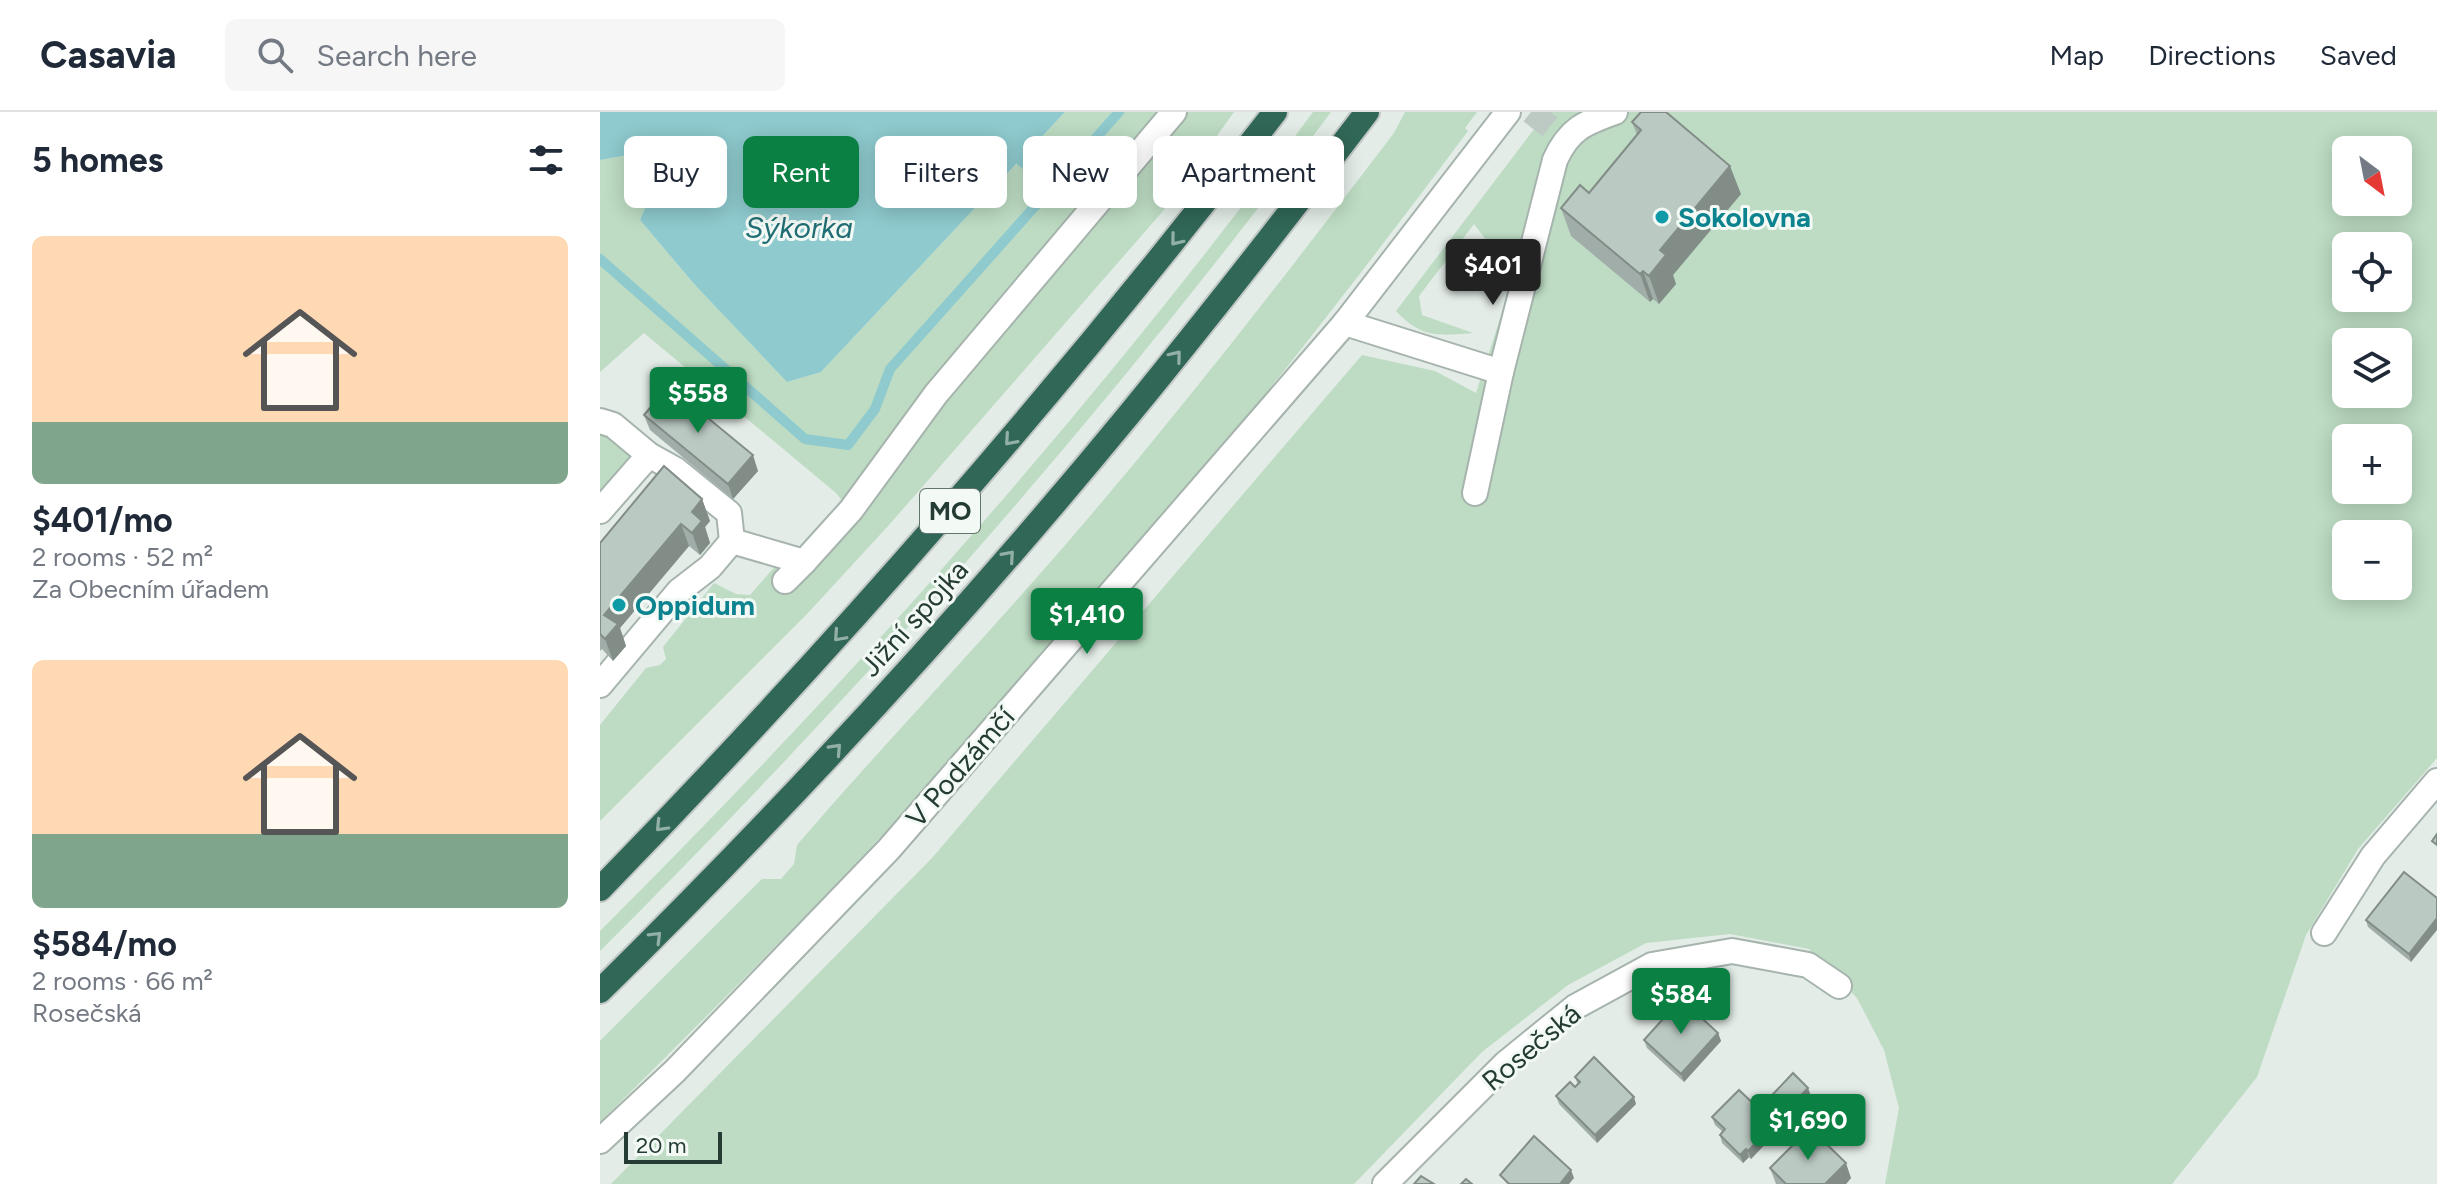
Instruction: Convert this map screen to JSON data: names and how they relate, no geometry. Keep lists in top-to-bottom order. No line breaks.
{"streets":{"highway":["MO","Jižní spojka"],"street":["V Podzámčí","Rosečská"]},"water":["Sýkorka"],"places":["Sokolovna","Oppidum"],"scale_bar":"20 m","north":"bottom right","page":{"header":"Casavia","search":"Search here","nav":["Map","Directions","Saved"],"heading":"5 homes","map_buttons":["+","−"],"chip":["Buy","Rent","Filters","New","Apartment"],"list":[{"name":"$401/mo","note":"2 rooms · 52 m² · Za Obecním úřadem"},{"name":"$584/mo","note":"2 rooms · 66 m² · Rosečská"}],"price":["$401","$558","$1,410","$584","$1,690"],"scale":"20 m"}}
